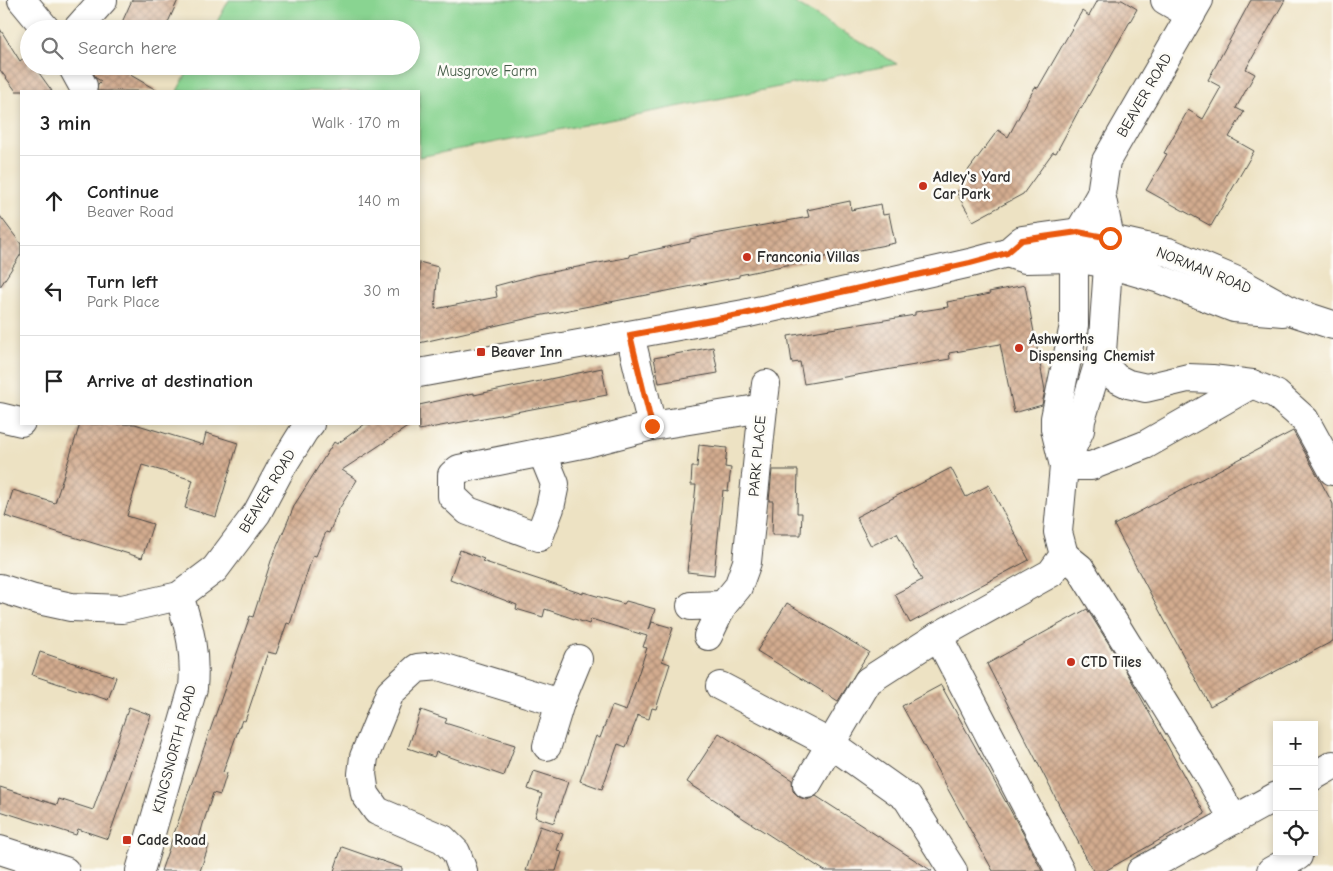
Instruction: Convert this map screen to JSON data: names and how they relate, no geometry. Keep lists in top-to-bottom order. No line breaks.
{"streets":{"street":["BEAVER ROAD","NORMAN ROAD","PARK PLACE","KINGSNORTH ROAD"]},"crossings":[["BEAVER ROAD","NORMAN ROAD"],["BEAVER ROAD","KINGSNORTH ROAD"]],"parks":["Musgrove Farm"],"places":{"other":["Adley's Yard Car Park","Franconia Villas","Ashworths Dispensing Chemist","CTD Tiles"],"transit":["Beaver Inn","Cade Road"]},"page":{"search":"Search here","heading":["3 min","Walk · 170 m"],"list":[["Continue","Beaver Road","140 m"],["Turn left","Park Place","30 m"],"Arrive at destination"],"map_buttons":["+","−"]}}
